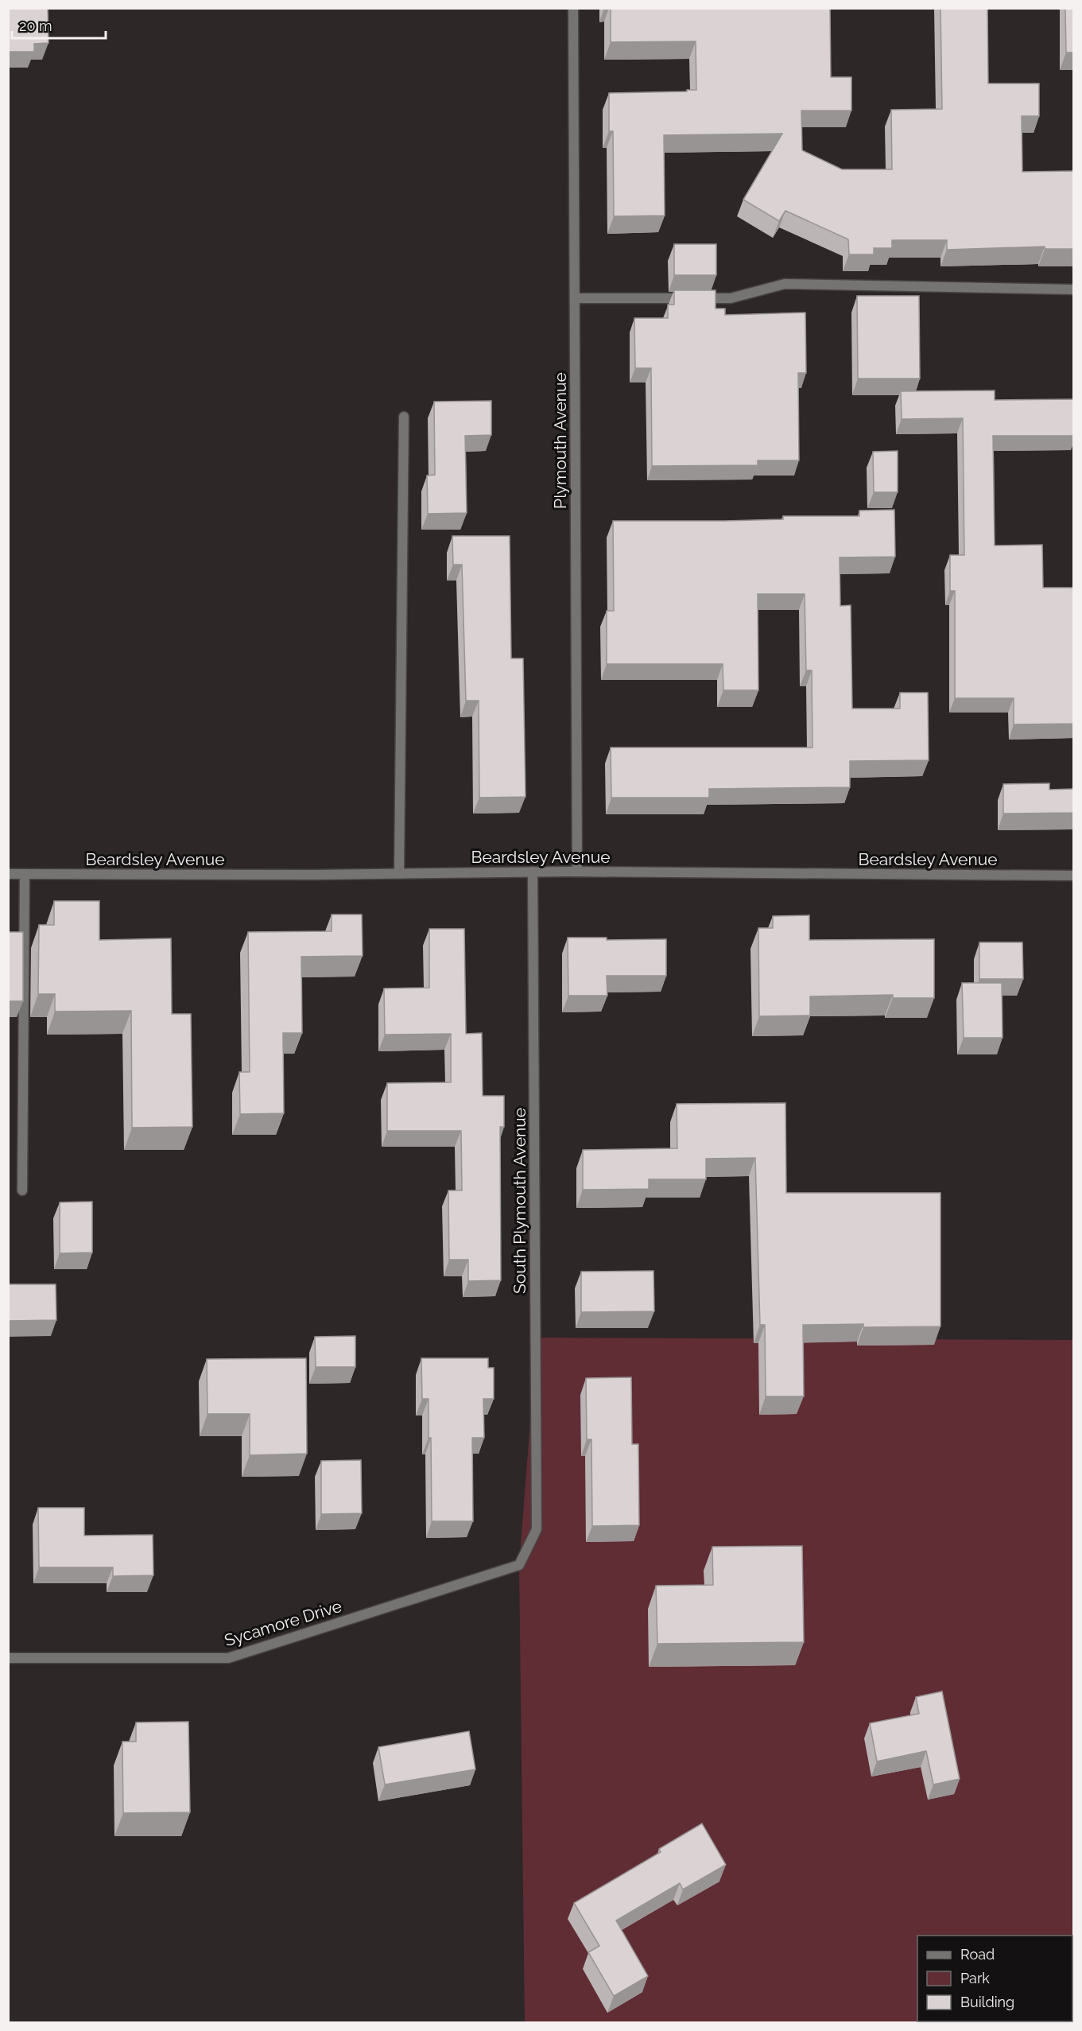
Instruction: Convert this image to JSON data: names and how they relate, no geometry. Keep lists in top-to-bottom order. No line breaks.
{"streets":{"street":["Plymouth Avenue","Beardsley Avenue","South Plymouth Avenue","Sycamore Drive"]},"crossings":[["Plymouth Avenue","Beardsley Avenue"],["Beardsley Avenue","South Plymouth Avenue"],["South Plymouth Avenue","Sycamore Drive"]],"legend":["Road","Park","Building"],"scale_bar":"20 m"}
